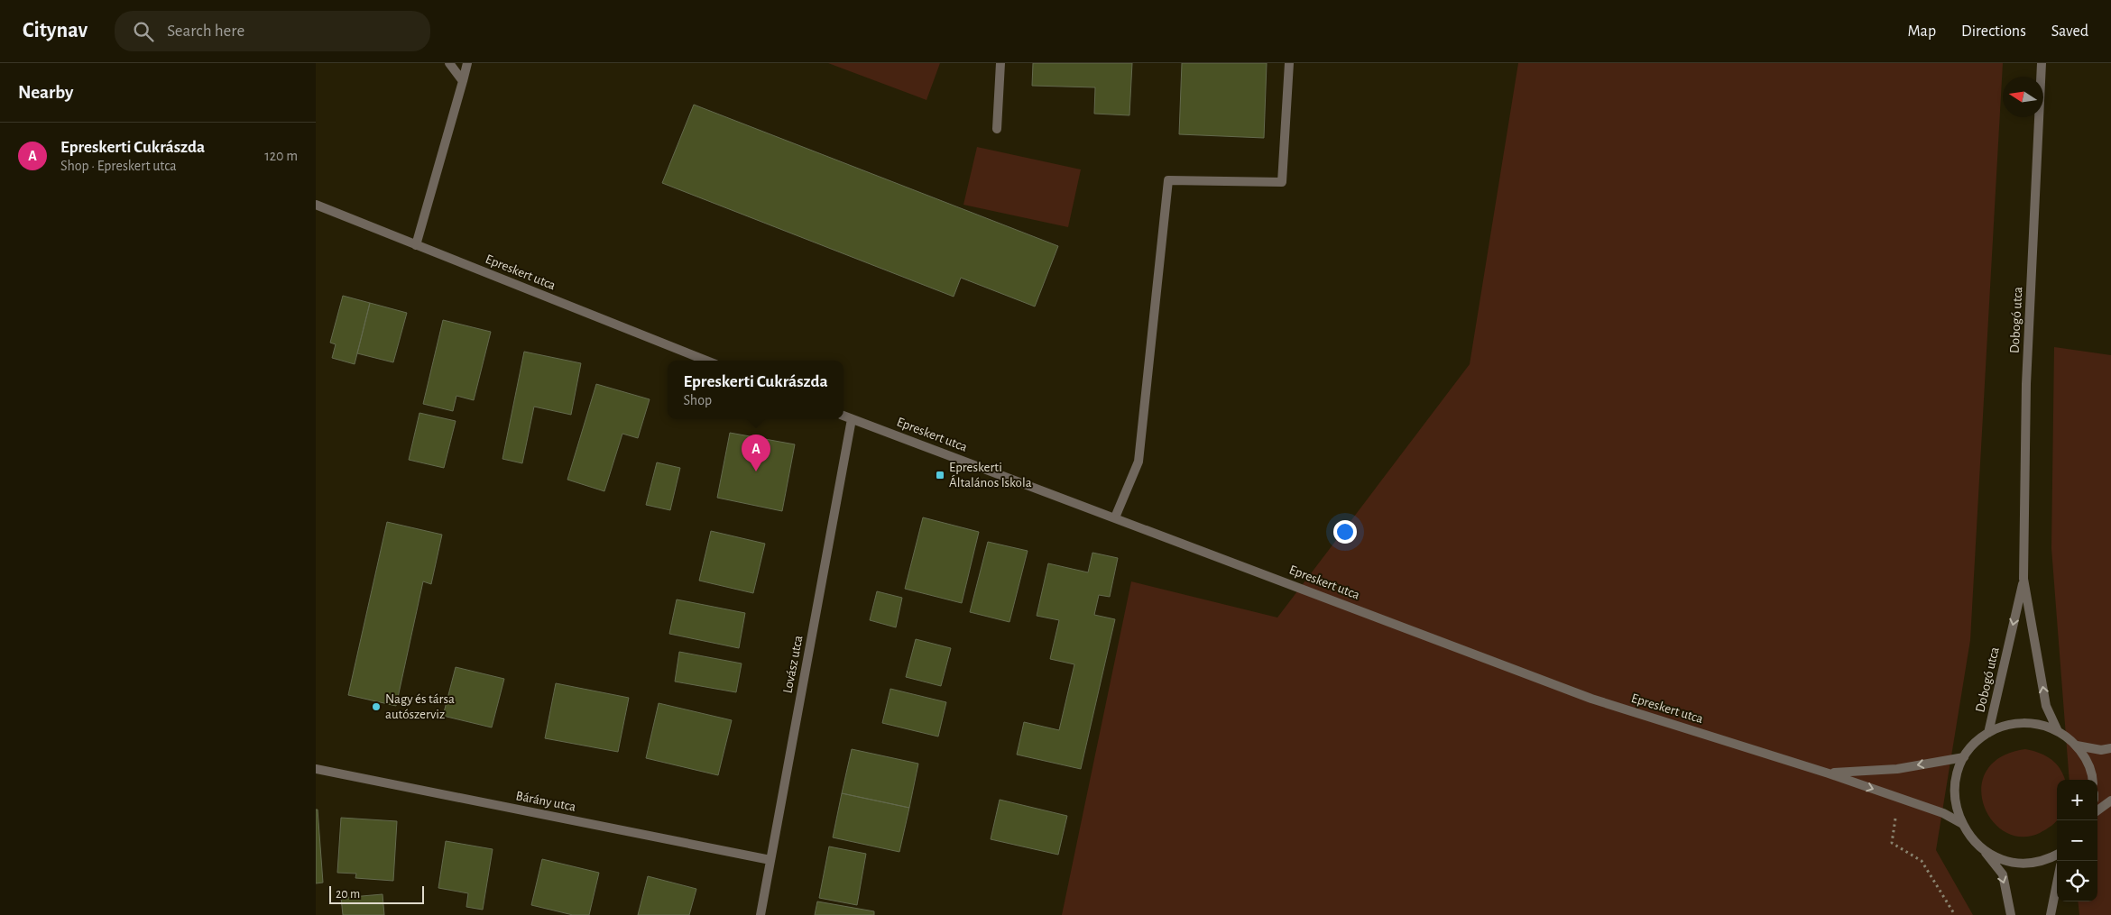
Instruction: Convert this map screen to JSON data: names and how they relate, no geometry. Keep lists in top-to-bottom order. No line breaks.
{"streets":{"street":["Epreskert utca","Dobogó utca","Lovász utca","Bárány utca"]},"crossings":[["Epreskert utca","Lovász utca"],["Lovász utca","Bárány utca"]],"places":{"transit":["Epreskerti Általános Iskola"],"other":["Nagy és társa autószerviz"]},"scale_bar":"20 m","north":"left","page":{"header":"Citynav","search":"Search here","nav":["Map","Directions","Saved"],"heading":"Nearby","list":[{"mark":"A","name":"Epreskerti Cukrászda","note":"Shop · Epreskert utca","value":"120 m"}],"popup":["Epreskerti Cukrászda","Shop"],"pins":"A","map_buttons":["+","−"],"scale":"20 m"}}
